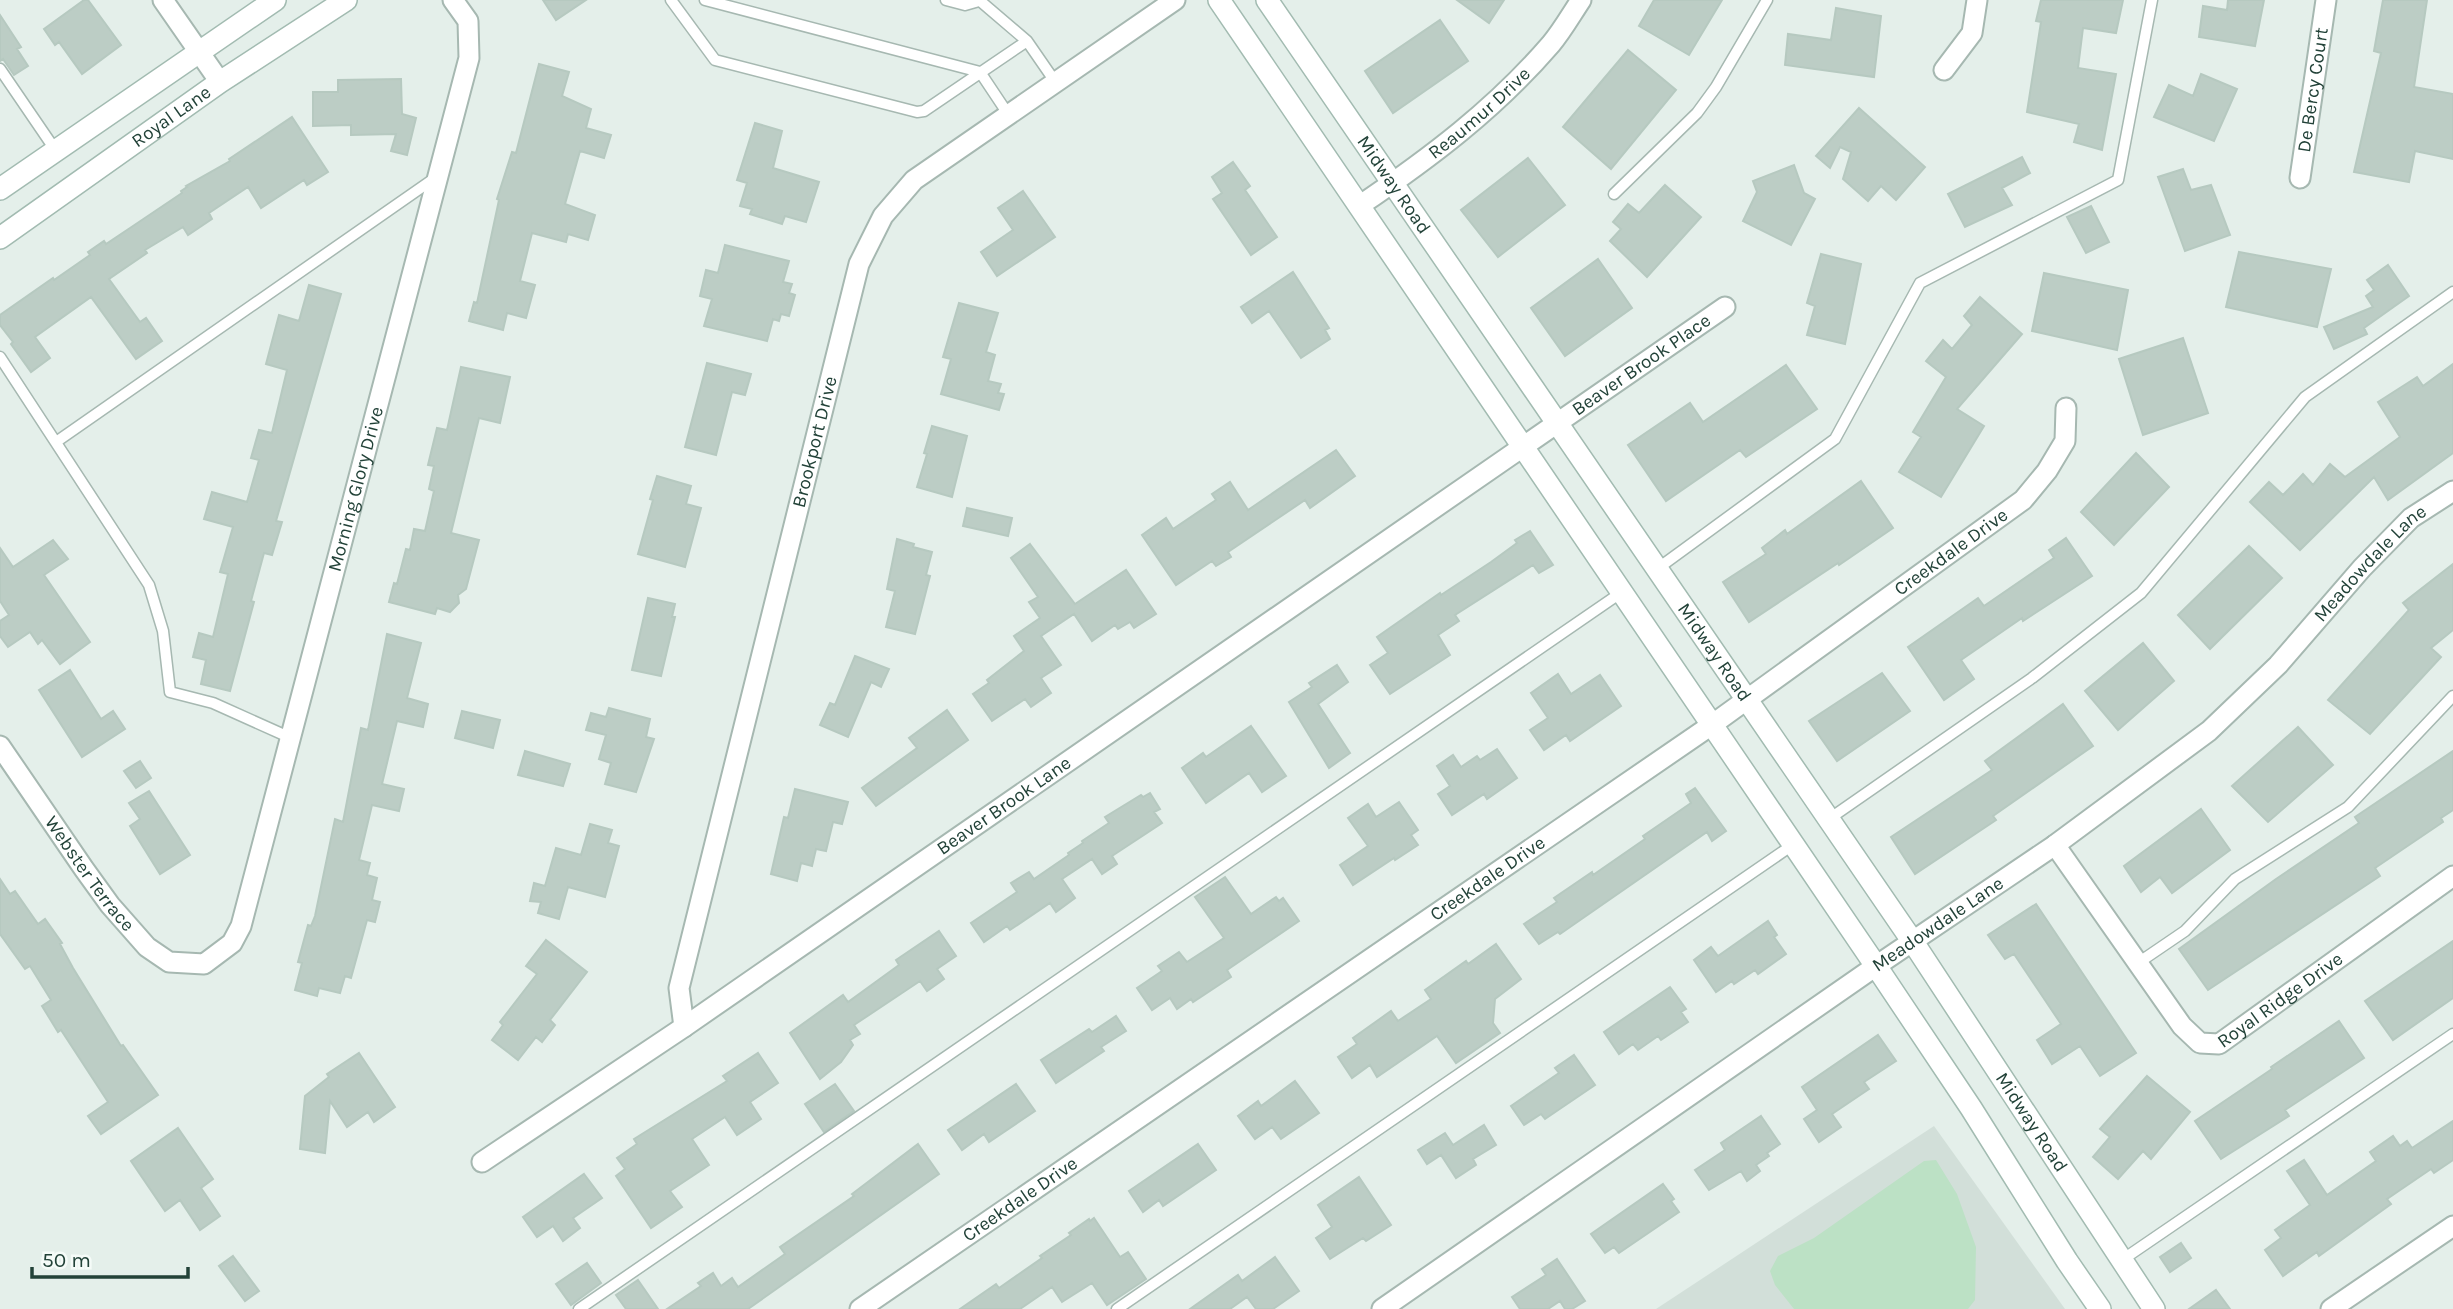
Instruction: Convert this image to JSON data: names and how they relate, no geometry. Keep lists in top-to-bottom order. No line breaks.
{"streets":{"main road":["Royal Lane","Midway Road"],"street":["De Bercy Court","Reaumur Drive","Beaver Brook Place","Brookport Drive","Morning Glory Drive","Creekdale Drive","Meadowdale Lane","Beaver Brook Lane","Webster Terrace","Royal Ridge Drive"]},"crossings":[["Reaumur Drive","Midway Road"],["Midway Road","Beaver Brook Place"],["Midway Road","Creekdale Drive"],["Midway Road","Meadowdale Lane"],["Midway Road","Beaver Brook Lane"],["Beaver Brook Place","Beaver Brook Lane"],["Brookport Drive","Beaver Brook Lane"],["Morning Glory Drive","Webster Terrace"],["Meadowdale Lane","Royal Ridge Drive"]],"scale_bar":"50 m"}
